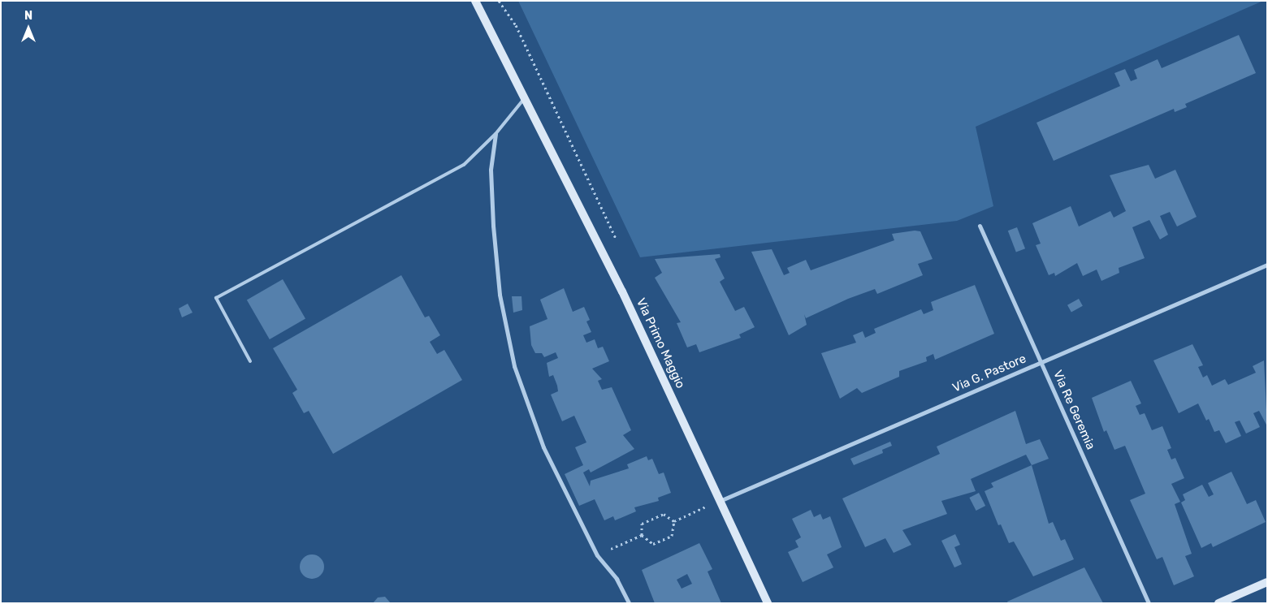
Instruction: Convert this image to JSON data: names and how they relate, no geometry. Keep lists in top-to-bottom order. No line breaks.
{"streets":{"street":["Via Primo Maggio","Via G. Pastore","Via Re Geremia"]},"crossings":[["Via Primo Maggio","Via G. Pastore"],["Via G. Pastore","Via Re Geremia"]],"north":"top"}
